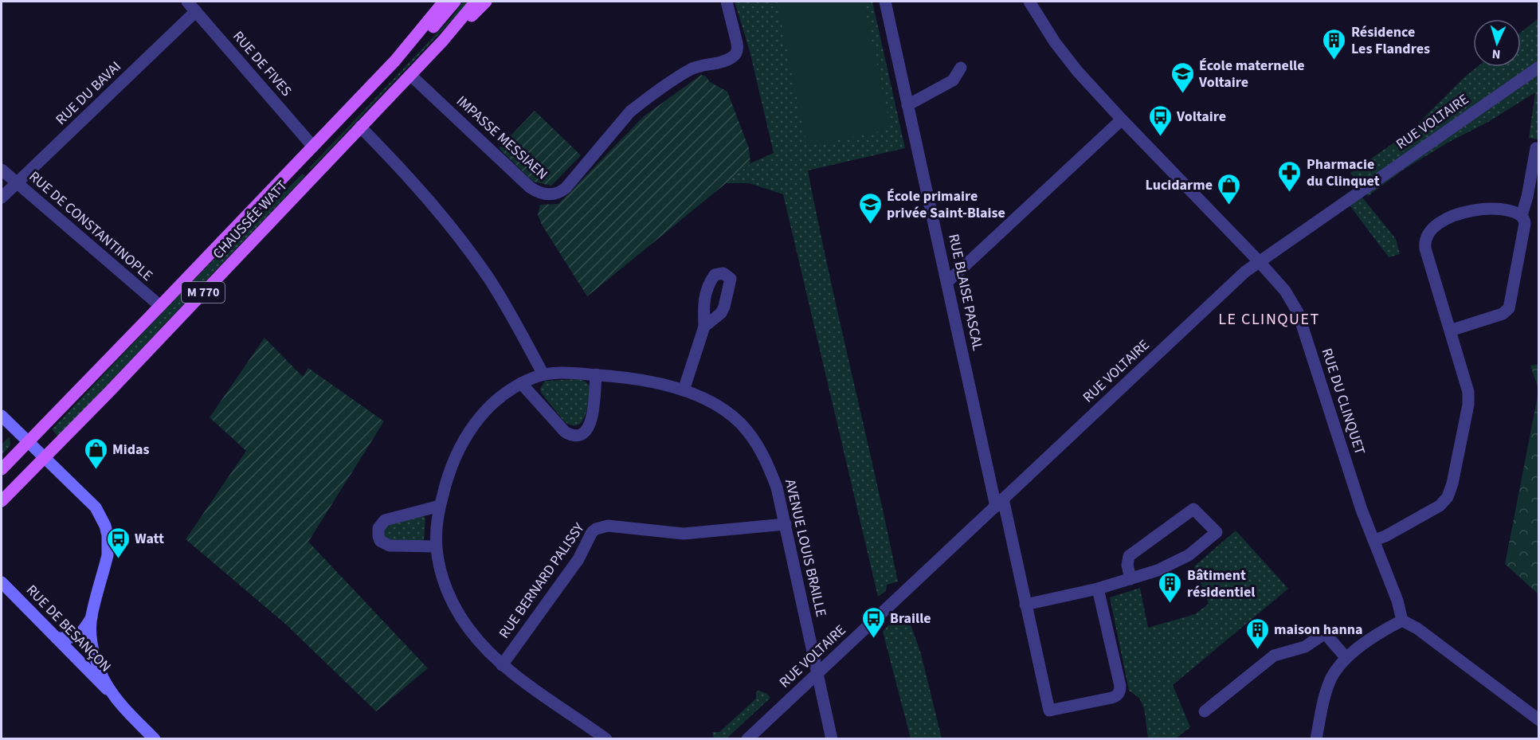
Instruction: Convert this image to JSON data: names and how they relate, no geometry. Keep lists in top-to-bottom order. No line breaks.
{"streets":{"main road":["CHAUSSÉE WATT","M 770","RUE DE BESANÇON"],"street":["RUE DE FIVES","RUE DU BAVAI","RUE VOLTAIRE","IMPASSE MESSIAEN","RUE DE CONSTANTINOPLE","RUE BLAISE PASCAL","RUE DU CLINQUET","AVENUE LOUIS BRAILLE","RUE BERNARD PALISSY"]},"crossings":[["RUE DE FIVES","RUE DU BAVAI"],["RUE DE FIVES","CHAUSSÉE WATT"],["RUE DU BAVAI","RUE DE CONSTANTINOPLE"],["RUE VOLTAIRE","RUE BLAISE PASCAL"],["RUE VOLTAIRE","RUE DU CLINQUET"],["RUE VOLTAIRE","AVENUE LOUIS BRAILLE"],["IMPASSE MESSIAEN","CHAUSSÉE WATT"],["CHAUSSÉE WATT","RUE DE CONSTANTINOPLE"],["CHAUSSÉE WATT","M 770"],["AVENUE LOUIS BRAILLE","RUE BERNARD PALISSY"]],"districts":["LE CLINQUET"],"places":{"building":["Résidence Les Flandres","Bâtiment résidentiel","maison hanna"],"school or university":["École maternelle Voltaire","École primaire privée Saint-Blaise"],"bus stop":["Voltaire","Watt","Braille"],"pharmacy":["Pharmacie du Clinquet"],"shop":["Lucidarme","Midas"]},"north":"bottom"}
